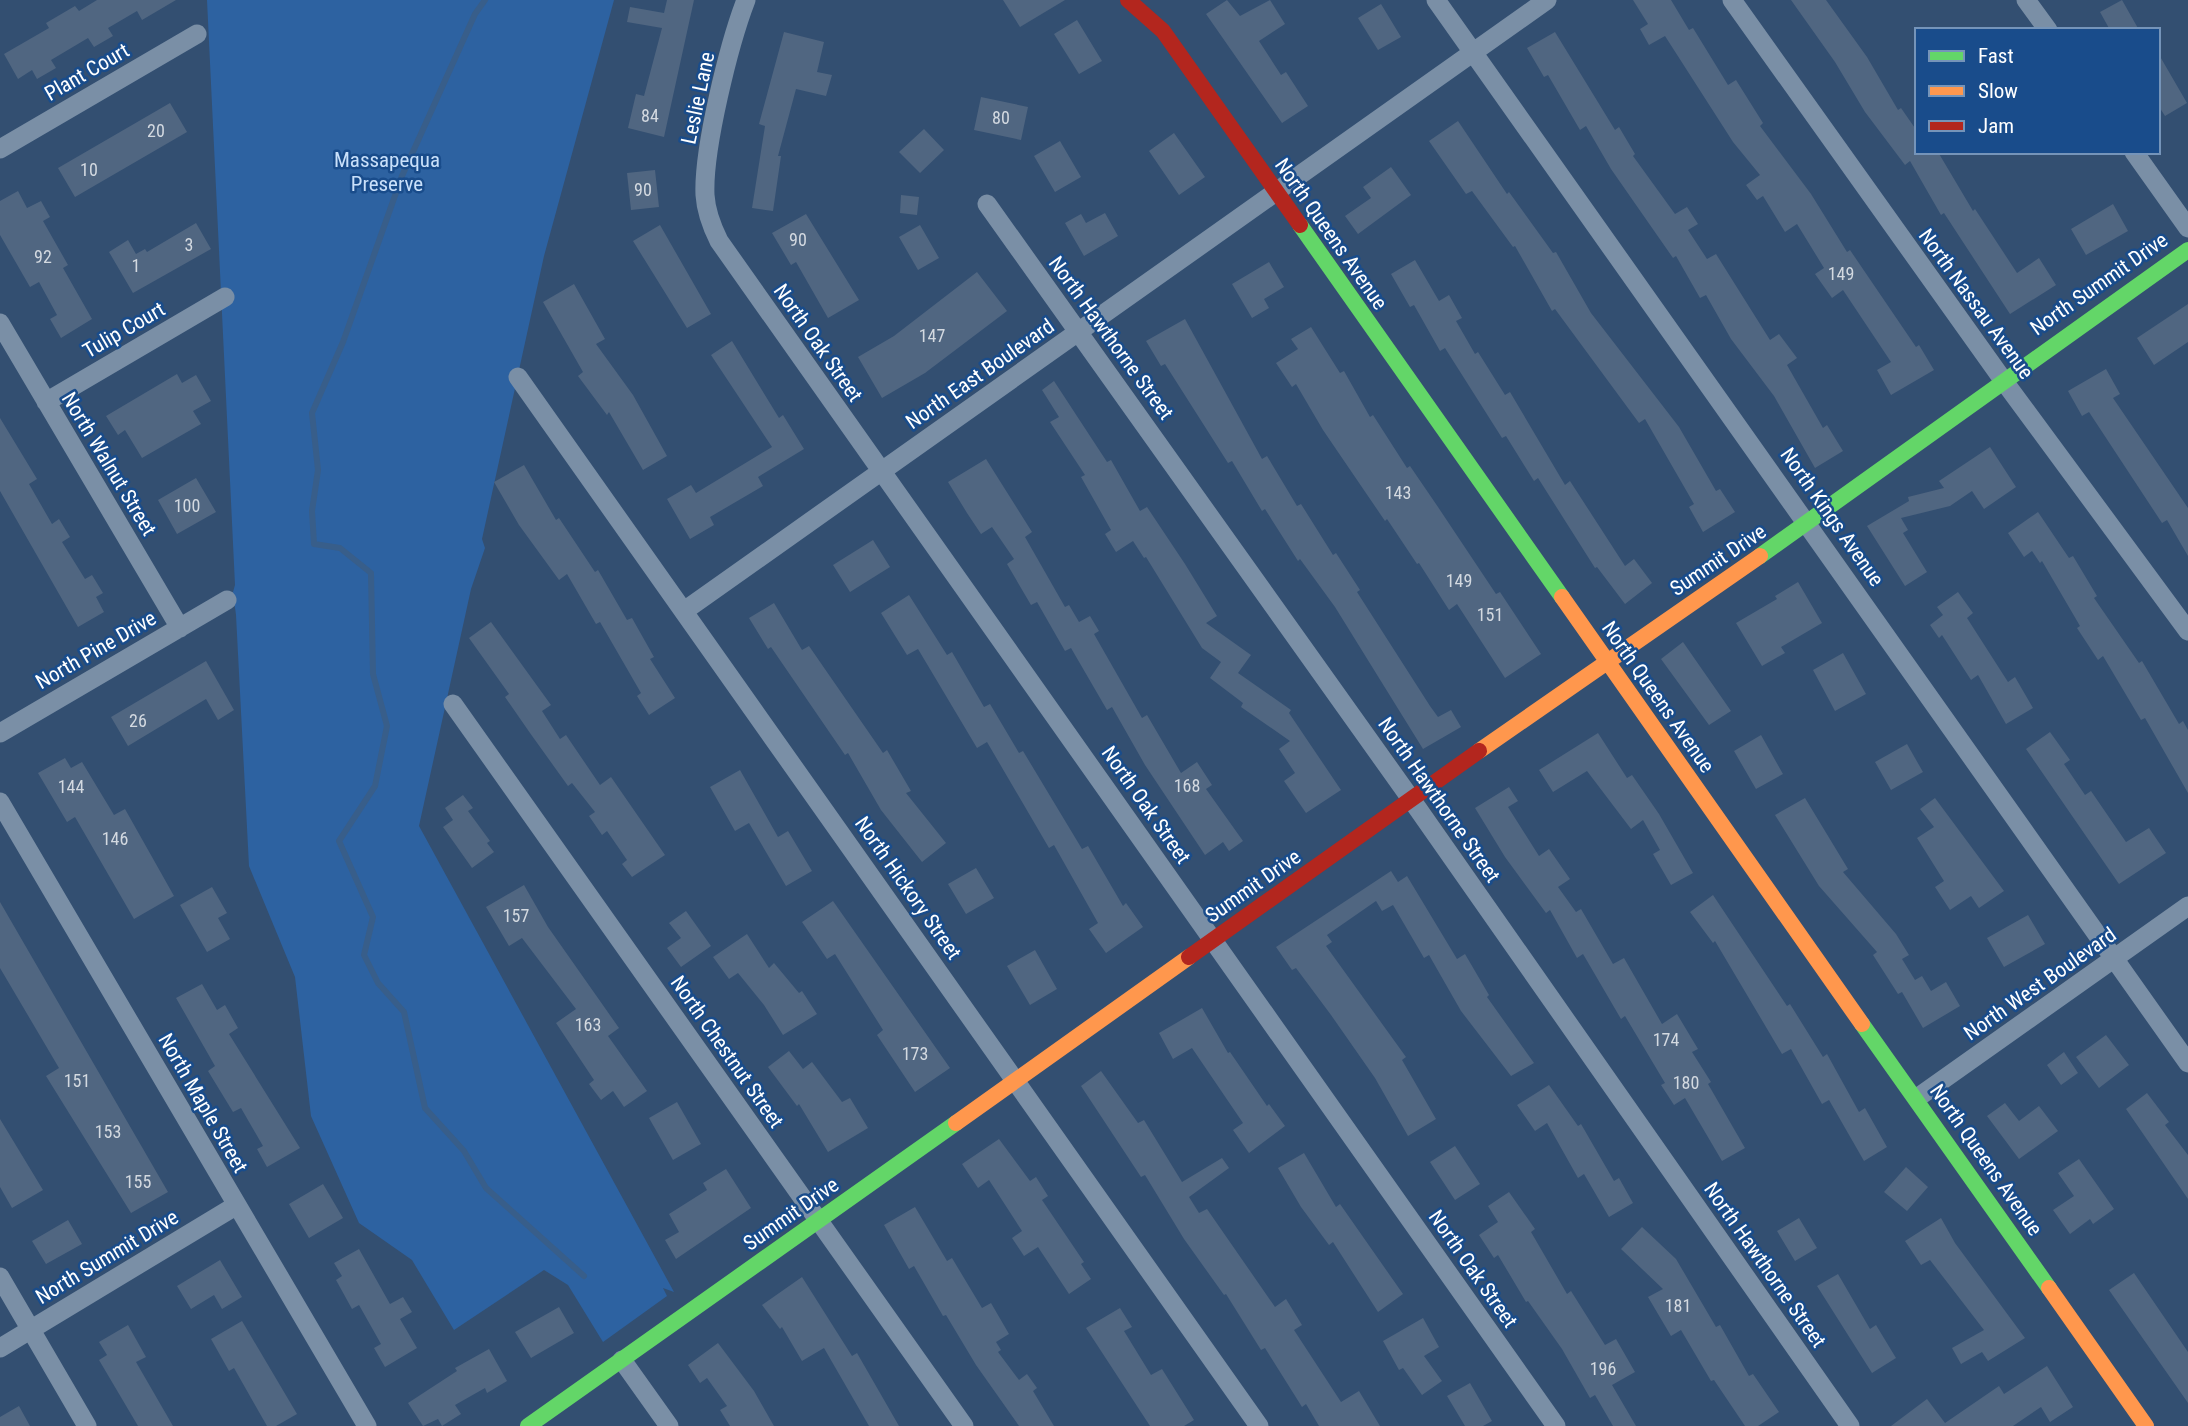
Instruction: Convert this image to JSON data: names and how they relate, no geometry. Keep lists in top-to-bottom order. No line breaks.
{"streets":{"street":["Plant Court","Leslie Lane","North Queens Avenue","North Summit Drive","North Nassau Avenue","Tulip Court","North Hawthorne Street","North Oak Street","North East Boulevard","North Walnut Street","North Kings Avenue","Summit Drive","North Pine Drive","North Hickory Street","North West Boulevard","North Chestnut Street","North Maple Street"]},"crossings":[["Leslie Lane","North Oak Street"],["North Queens Avenue","North East Boulevard"],["North Queens Avenue","Summit Drive"],["North Queens Avenue","North West Boulevard"],["North Summit Drive","North Nassau Avenue"],["North Summit Drive","Summit Drive"],["North Summit Drive","North Maple Street"],["North Nassau Avenue","Summit Drive"],["Tulip Court","North Walnut Street"],["North Hawthorne Street","North East Boulevard"],["North Hawthorne Street","Summit Drive"],["North Oak Street","North East Boulevard"],["North Oak Street","Summit Drive"],["North East Boulevard","North Kings Avenue"],["North East Boulevard","North Hickory Street"],["North Walnut Street","North Pine Drive"],["North Kings Avenue","Summit Drive"],["North Kings Avenue","North West Boulevard"],["Summit Drive","North Hickory Street"],["Summit Drive","North Chestnut Street"]],"parks":["Massapequa Preserve"],"house_numbers":["84","80","20","10","90","90","3","92","1","149","147","143","100","149","151","26","168","144","146","157","163","174","173","151","180","153","155","181","196"],"legend":["Fast","Slow","Jam"]}
